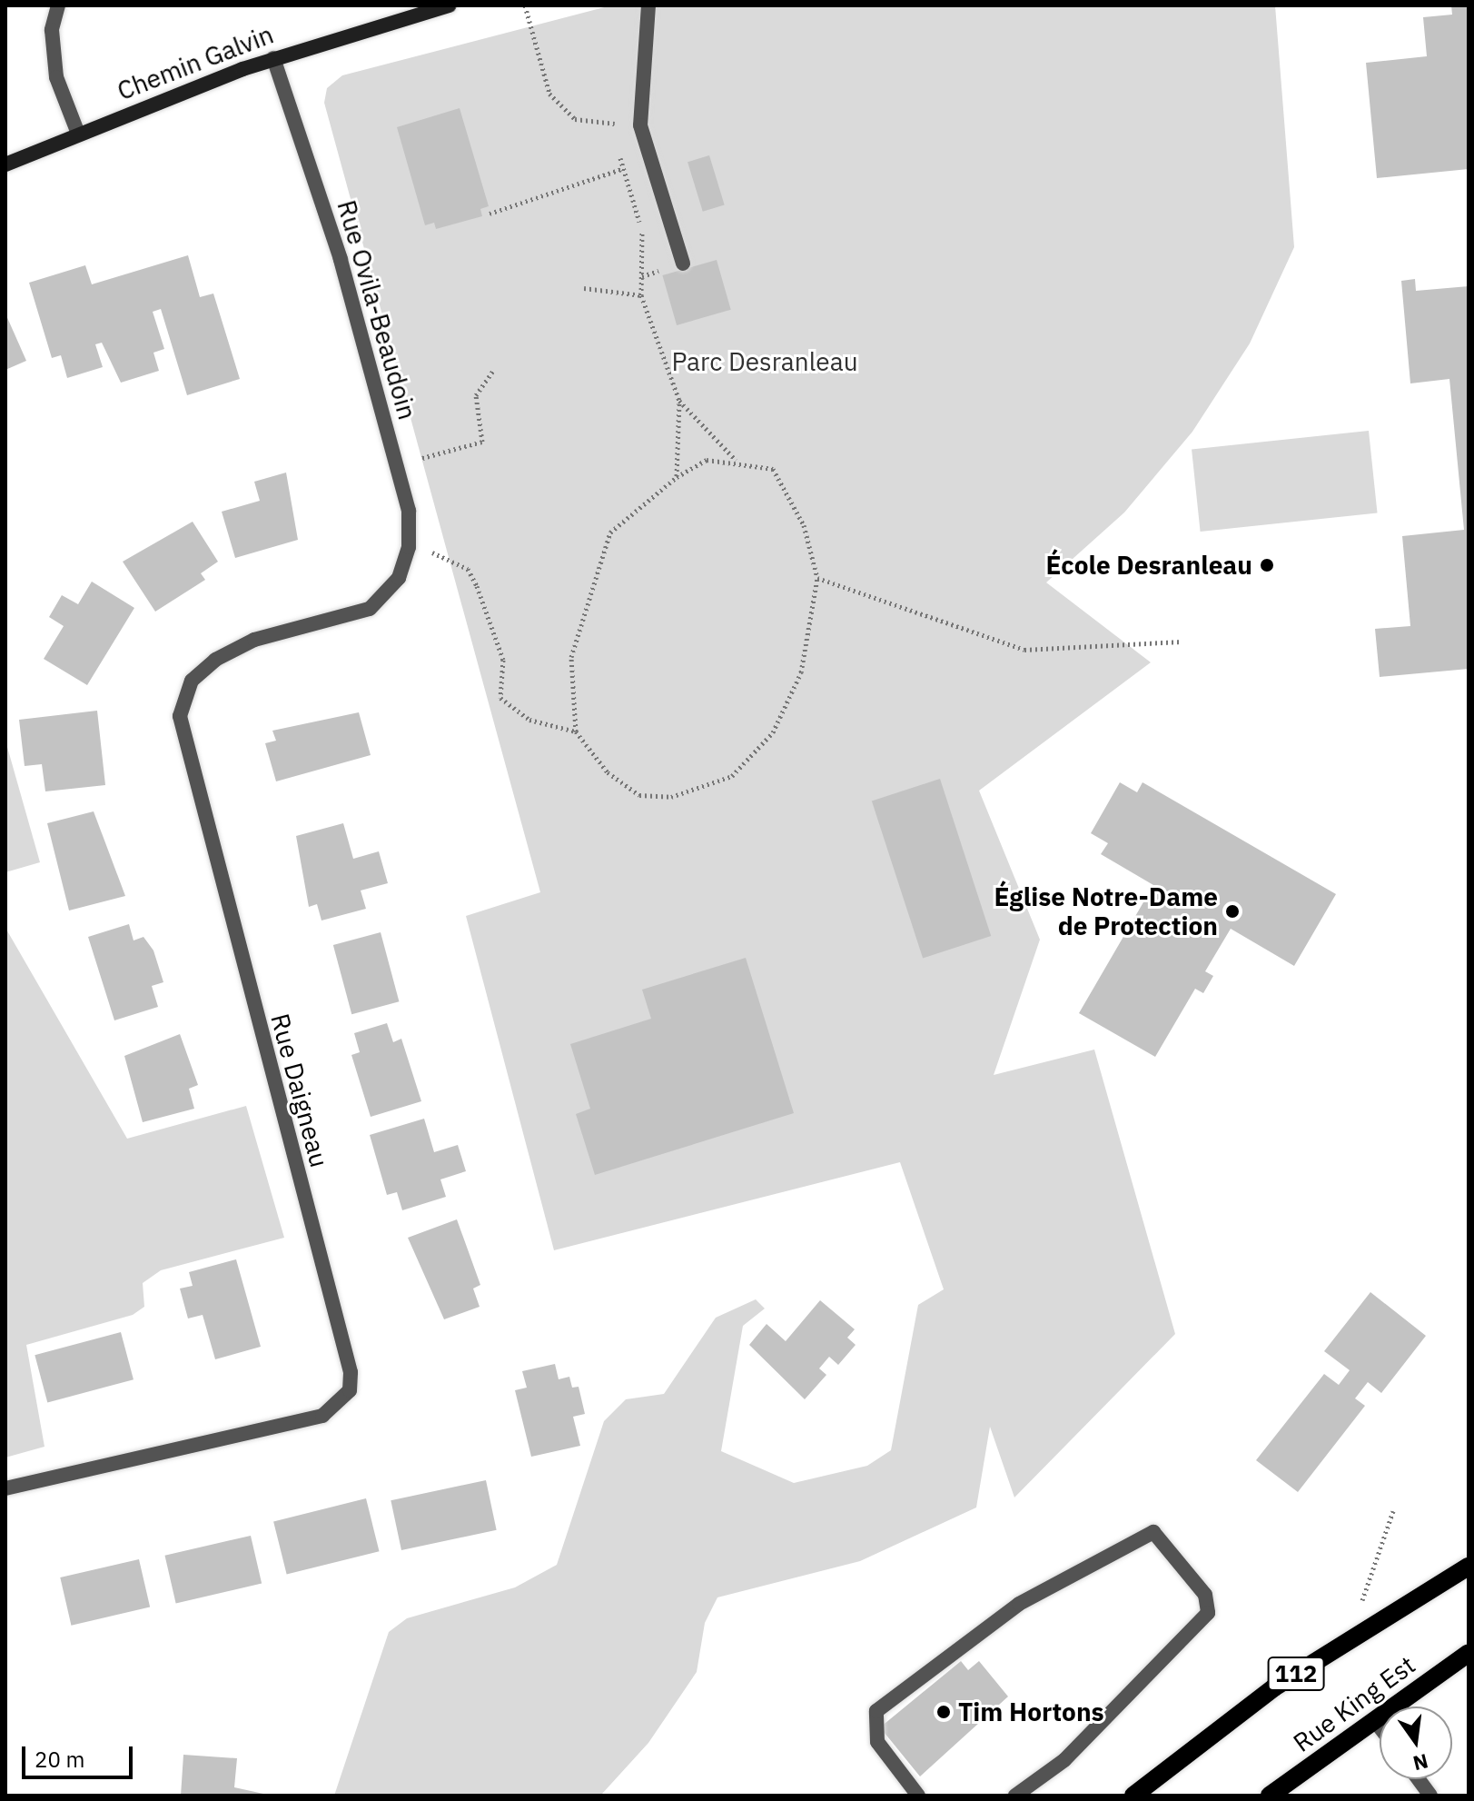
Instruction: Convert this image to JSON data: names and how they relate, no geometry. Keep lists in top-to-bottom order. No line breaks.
{"streets":{"main road":["112","Rue King Est"],"street":["Chemin Galvin","Rue Ovila-Beaudoin","Rue Daigneau"]},"crossings":[["Chemin Galvin","Rue Ovila-Beaudoin"],["Rue Ovila-Beaudoin","Rue Daigneau"]],"parks":["Parc Desranleau"],"places":["École Desranleau","Église Notre-Dame de Protection","Tim Hortons"],"scale_bar":"20 m","north":"bottom"}
